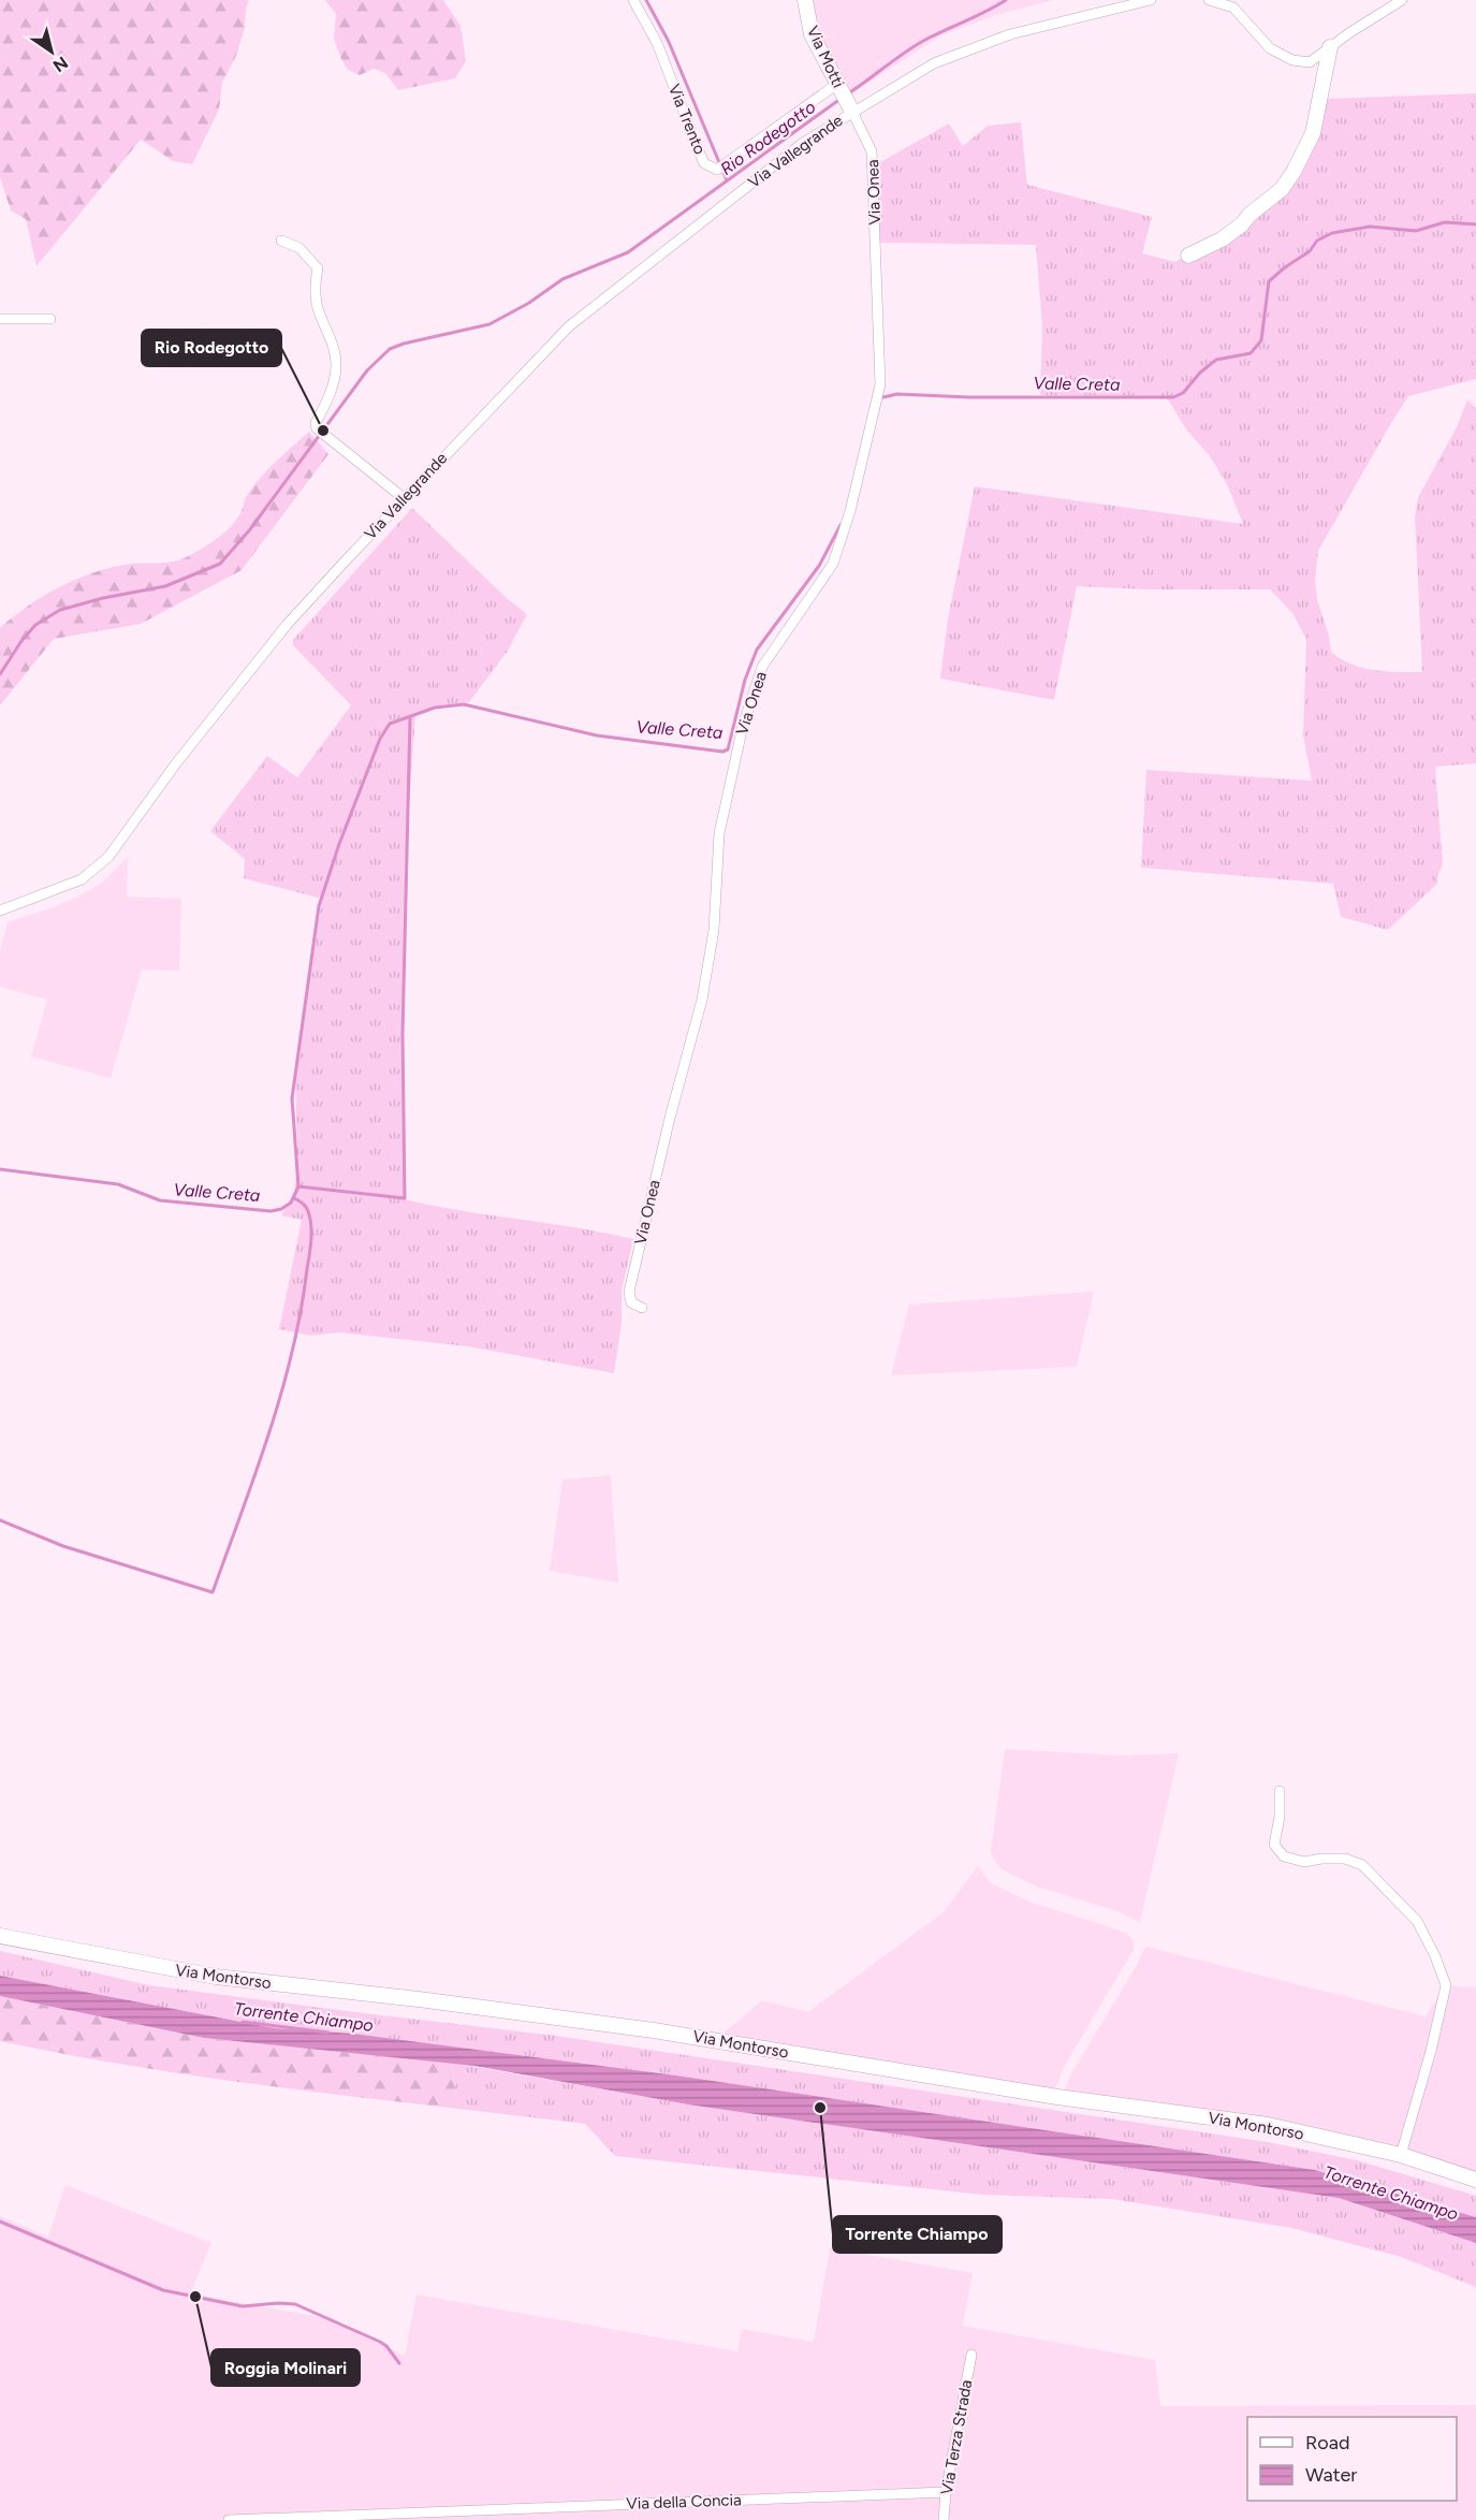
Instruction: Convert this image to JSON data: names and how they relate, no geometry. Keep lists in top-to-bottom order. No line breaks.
{"streets":{"main road":["Via Motti","Via Montorso"],"street":["Via Trento","Via Vallegrande","Via Onea","Via Terza Strada","Via della Concia"]},"crossings":[["Via Motti","Via Trento"],["Via Motti","Via Vallegrande"],["Via Motti","Via Onea"],["Via Vallegrande","Via Onea"],["Via Terza Strada","Via della Concia"]],"water":["Rio Rodegotto","Valle Creta","Torrente Chiampo"],"places":["Rio Rodegotto","Torrente Chiampo","Roggia Molinari"],"legend":["Road","Water"],"north":"bottom right"}
